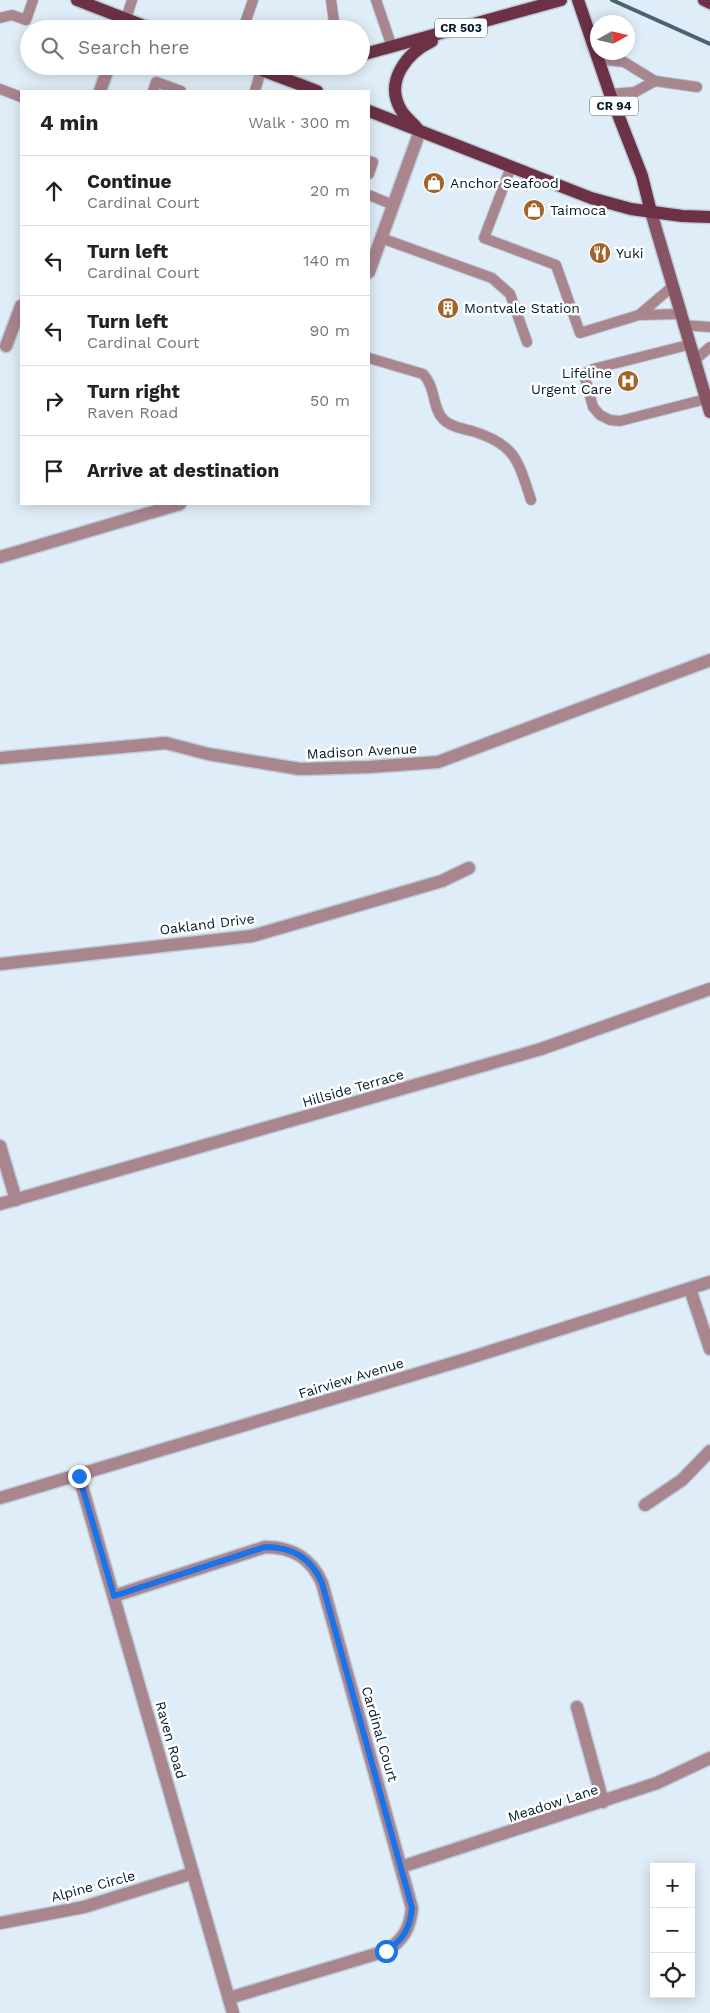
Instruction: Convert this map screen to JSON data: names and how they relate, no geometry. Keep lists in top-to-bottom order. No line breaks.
{"streets":{"main road":["CR 503","CR 94"],"street":["Madison Avenue","Oakland Drive","Hillside Terrace","Fairview Avenue","Cardinal Court","Raven Road","Meadow Lane","Alpine Circle"]},"crossings":[["Fairview Avenue","Raven Road"],["Cardinal Court","Raven Road"],["Cardinal Court","Meadow Lane"],["Raven Road","Alpine Circle"]],"places":{"shop":["Anchor Seafood","Taimoca"],"restaurant":["Yuki"],"building":["Montvale Station"],"hospital":["Lifeline Urgent Care"]},"north":"right","page":{"search":"Search here","heading":["4 min","Walk · 300 m"],"list":[["Continue","Cardinal Court","20 m"],["Turn left","Cardinal Court","140 m"],["Turn left","Cardinal Court","90 m"],["Turn right","Raven Road","50 m"],"Arrive at destination"],"map_buttons":["+","−"]}}
